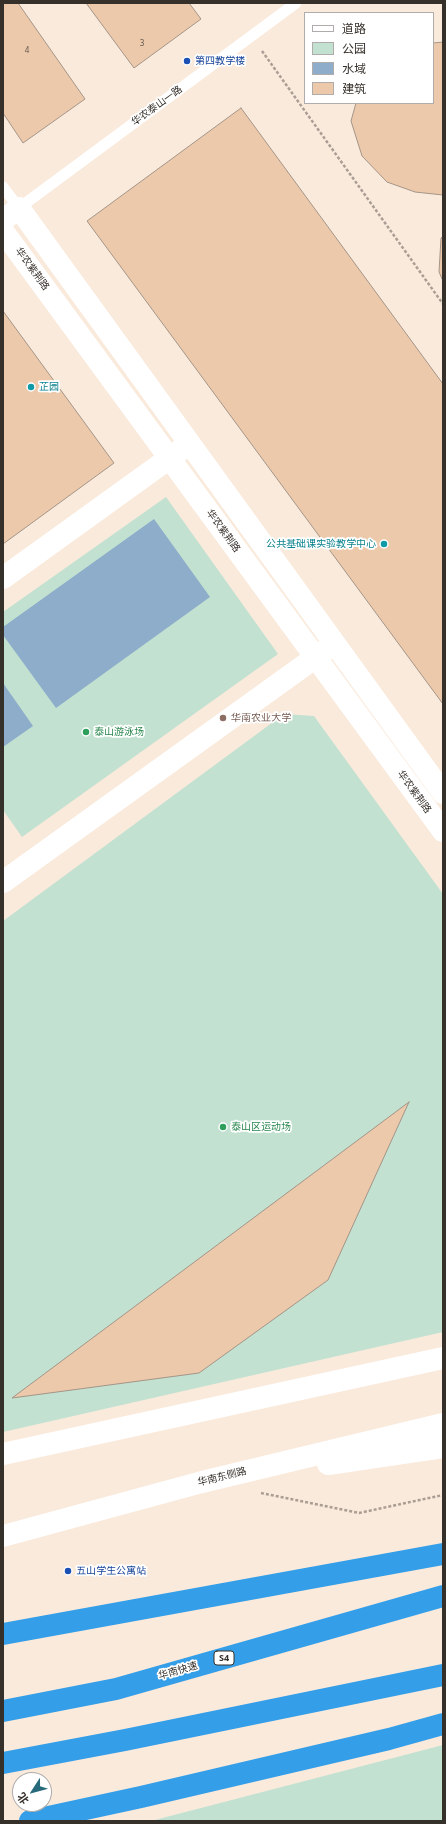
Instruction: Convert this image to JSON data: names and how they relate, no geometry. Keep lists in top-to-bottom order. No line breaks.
{"streets":{"highway":["S4","华南快速"],"street":["华农紫荆路","华南东侧路"],"lane":["华农泰山一路"]},"places":["第四教学楼","芷园","公共基础课实验教学中心","华南农业大学","泰山游泳场","泰山区运动场","五山学生公寓站"],"house_numbers":["3","4"],"legend":["道路","公园","水域","建筑"],"north":"bottom left"}
